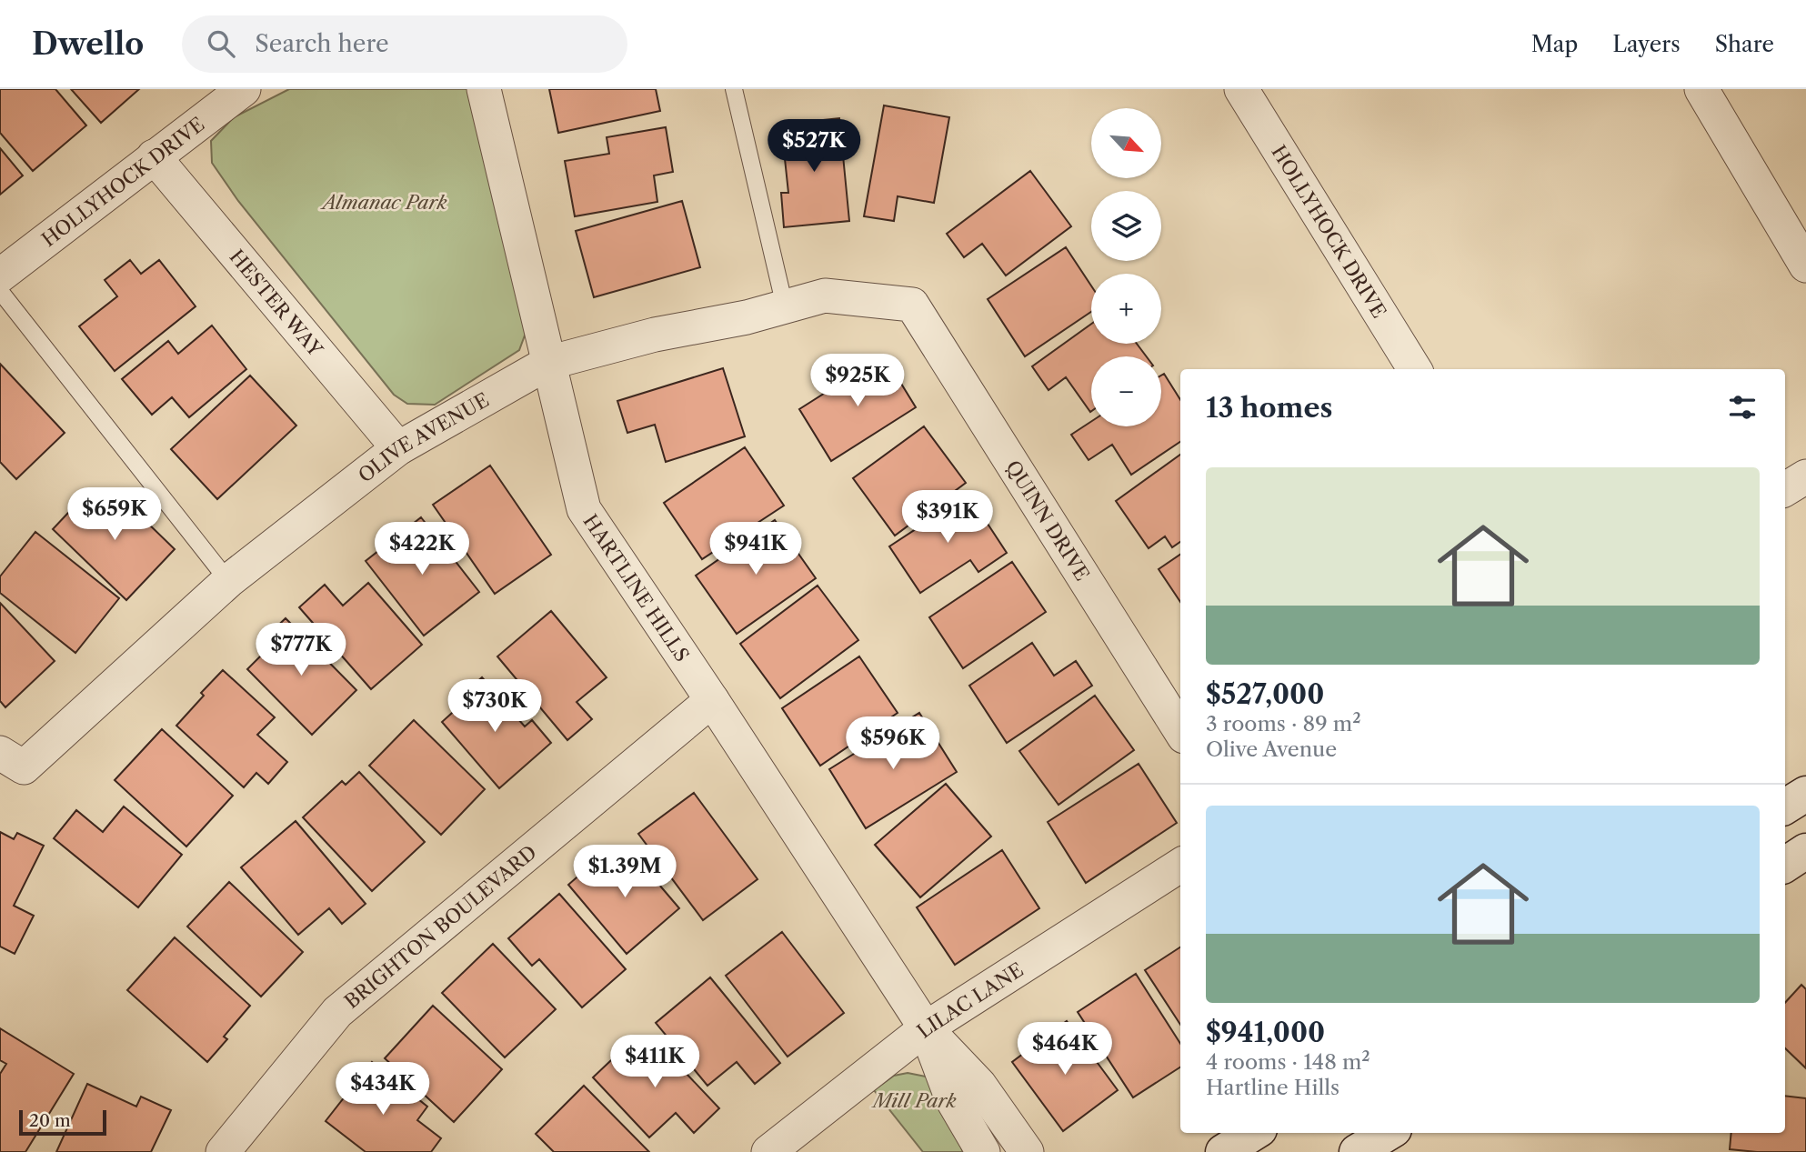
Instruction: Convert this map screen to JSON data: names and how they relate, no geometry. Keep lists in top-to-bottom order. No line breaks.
{"streets":{"street":["HOLLYHOCK DRIVE","HESTER WAY","OLIVE AVENUE","QUINN DRIVE","HARTLINE HILLS","BRIGHTON BOULEVARD","LILAC LANE"]},"crossings":[["HOLLYHOCK DRIVE","HESTER WAY"],["HESTER WAY","OLIVE AVENUE"],["OLIVE AVENUE","QUINN DRIVE"],["OLIVE AVENUE","HARTLINE HILLS"],["HARTLINE HILLS","BRIGHTON BOULEVARD"],["HARTLINE HILLS","LILAC LANE"]],"parks":["Almanac Park","Mill Park"],"scale_bar":"20 m","north":"bottom right","page":{"header":"Dwello","search":"Search here","nav":["Map","Layers","Share"],"map_buttons":["+","−"],"price":["$527K","$925K","$659K","$391K","$422K","$941K","$777K","$730K","$596K","$1.39M","$464K","$411K","$434K"],"heading":"13 homes","list":[{"name":"$527,000","note":"3 rooms · 89 m² · Olive Avenue"},{"name":"$941,000","note":"4 rooms · 148 m² · Hartline Hills"}],"scale":"20 m"}}
